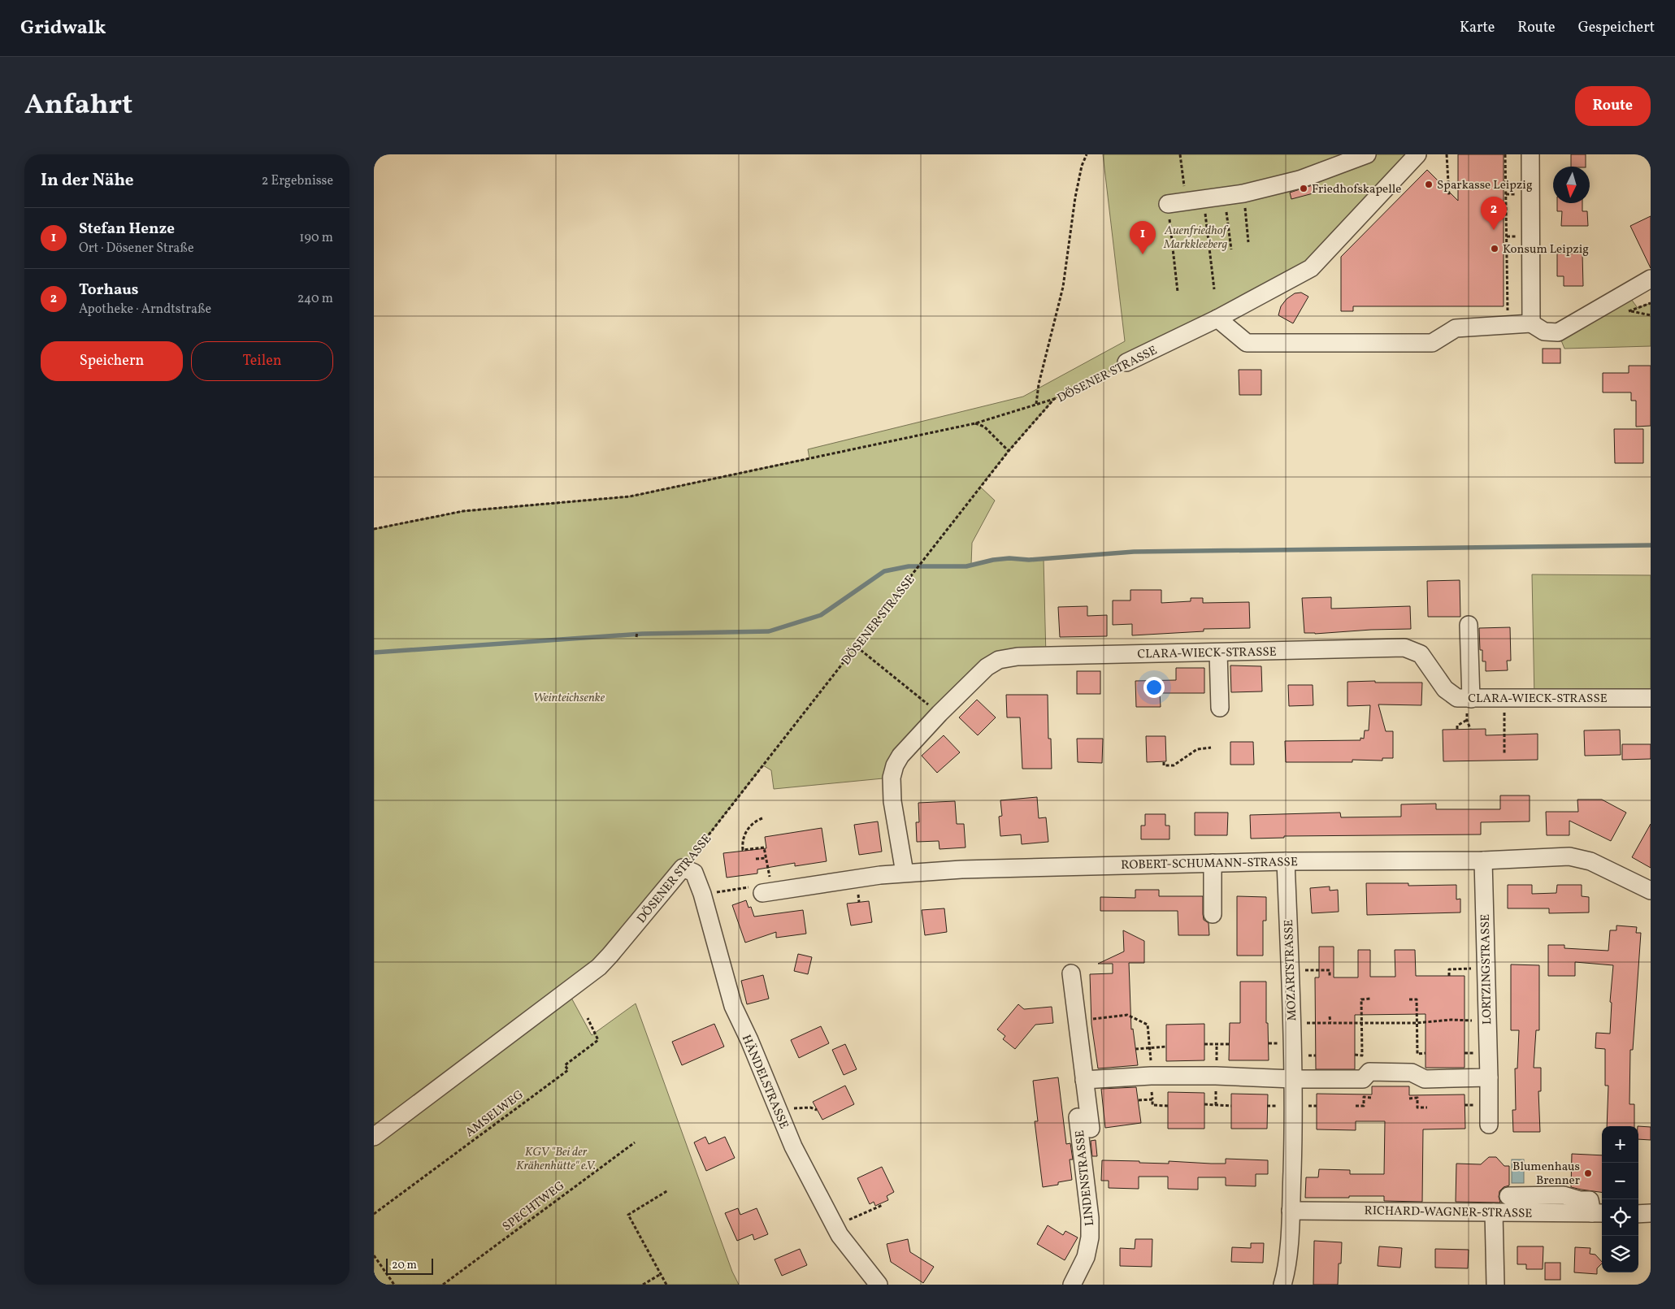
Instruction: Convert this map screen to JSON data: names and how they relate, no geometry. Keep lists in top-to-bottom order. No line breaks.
{"streets":{"street":["DÖSENER STRASSE","CLARA-WIECK-STRASSE","ROBERT-SCHUMANN-STRASSE","LORTZINGSTRASSE","MOZARTSTRASSE","HÄNDELSTRASSE","LINDENSTRASSE","RICHARD-WAGNER-STRASSE"],"path":["AMSELWEG","SPECHTWEG"]},"crossings":[["DÖSENER STRASSE","HÄNDELSTRASSE"],["CLARA-WIECK-STRASSE","ROBERT-SCHUMANN-STRASSE"],["ROBERT-SCHUMANN-STRASSE","LORTZINGSTRASSE"],["ROBERT-SCHUMANN-STRASSE","MOZARTSTRASSE"],["MOZARTSTRASSE","RICHARD-WAGNER-STRASSE"]],"parks":["Auenfriedhof Markkleeberg","Weinteichsenke","KGV \"Bei der Krähenhütte\" e.V."],"places":["Sparkasse Leipzig","Friedhofskapelle","Konsum Leipzig","Blumenhaus Brenner"],"scale_bar":"20 m","north":"bottom","page":{"header":"Gridwalk","nav":["Karte","Route","Gespeichert"],"title":"Anfahrt","buttons":["Route",["Speichern","Teilen"]],"heading":["In der Nähe","2 Ergebnisse"],"pins":["2","1"],"list":[{"mark":"1","name":"Stefan Henze","note":"Ort · Dösener Straße","value":"190 m"},{"mark":"2","name":"Torhaus","note":"Apotheke · Arndtstraße","value":"240 m"}],"map_buttons":["+","−"],"scale":"20 m"}}
